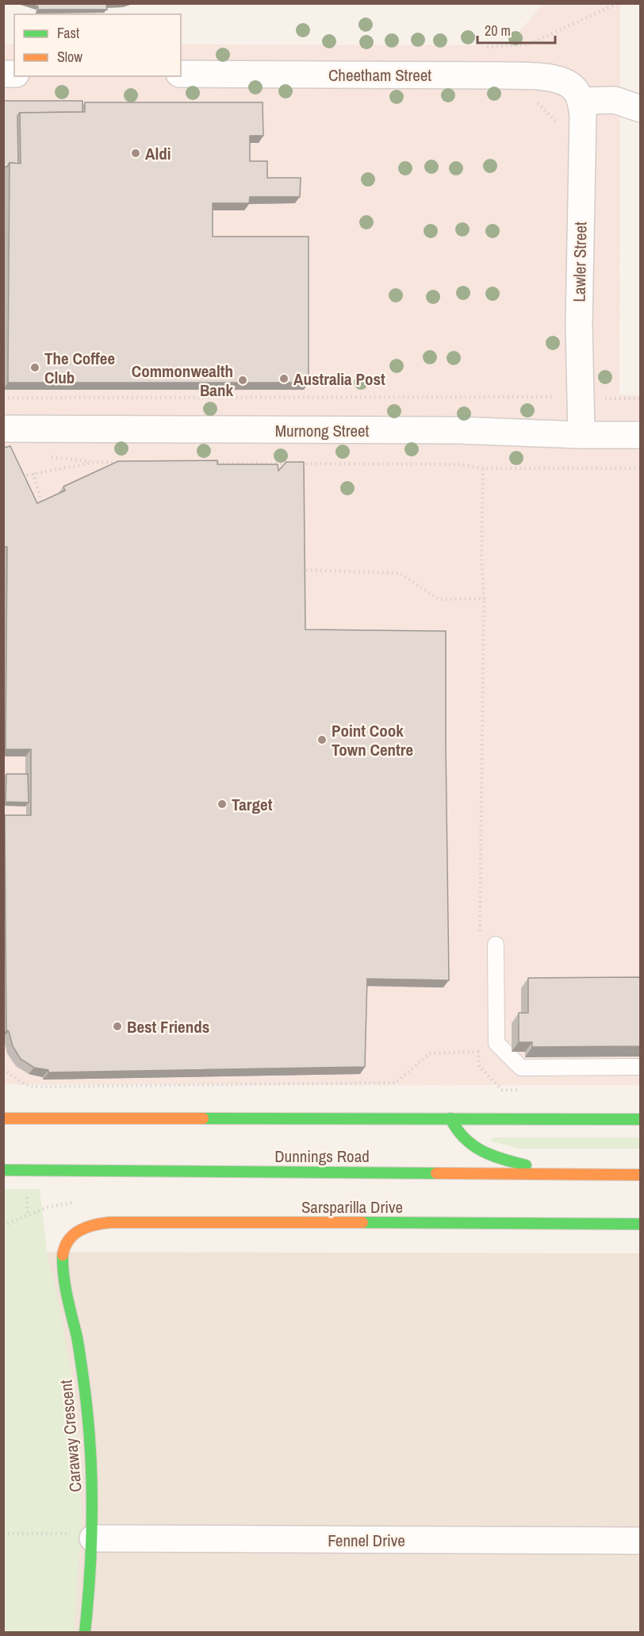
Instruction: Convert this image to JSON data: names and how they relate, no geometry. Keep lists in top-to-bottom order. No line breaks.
{"streets":{"main road":["Dunnings Road","Sarsparilla Drive","Caraway Crescent"],"street":["Cheetham Street","Lawler Street","Murnong Street","Fennel Drive"]},"crossings":[["Cheetham Street","Lawler Street"],["Lawler Street","Murnong Street"],["Sarsparilla Drive","Caraway Crescent"],["Caraway Crescent","Fennel Drive"]],"places":["Aldi","The Coffee Club","Australia Post","Commonwealth Bank","Point Cook Town Centre","Target","Best Friends"],"legend":["Fast","Slow"],"scale_bar":"20 m"}
